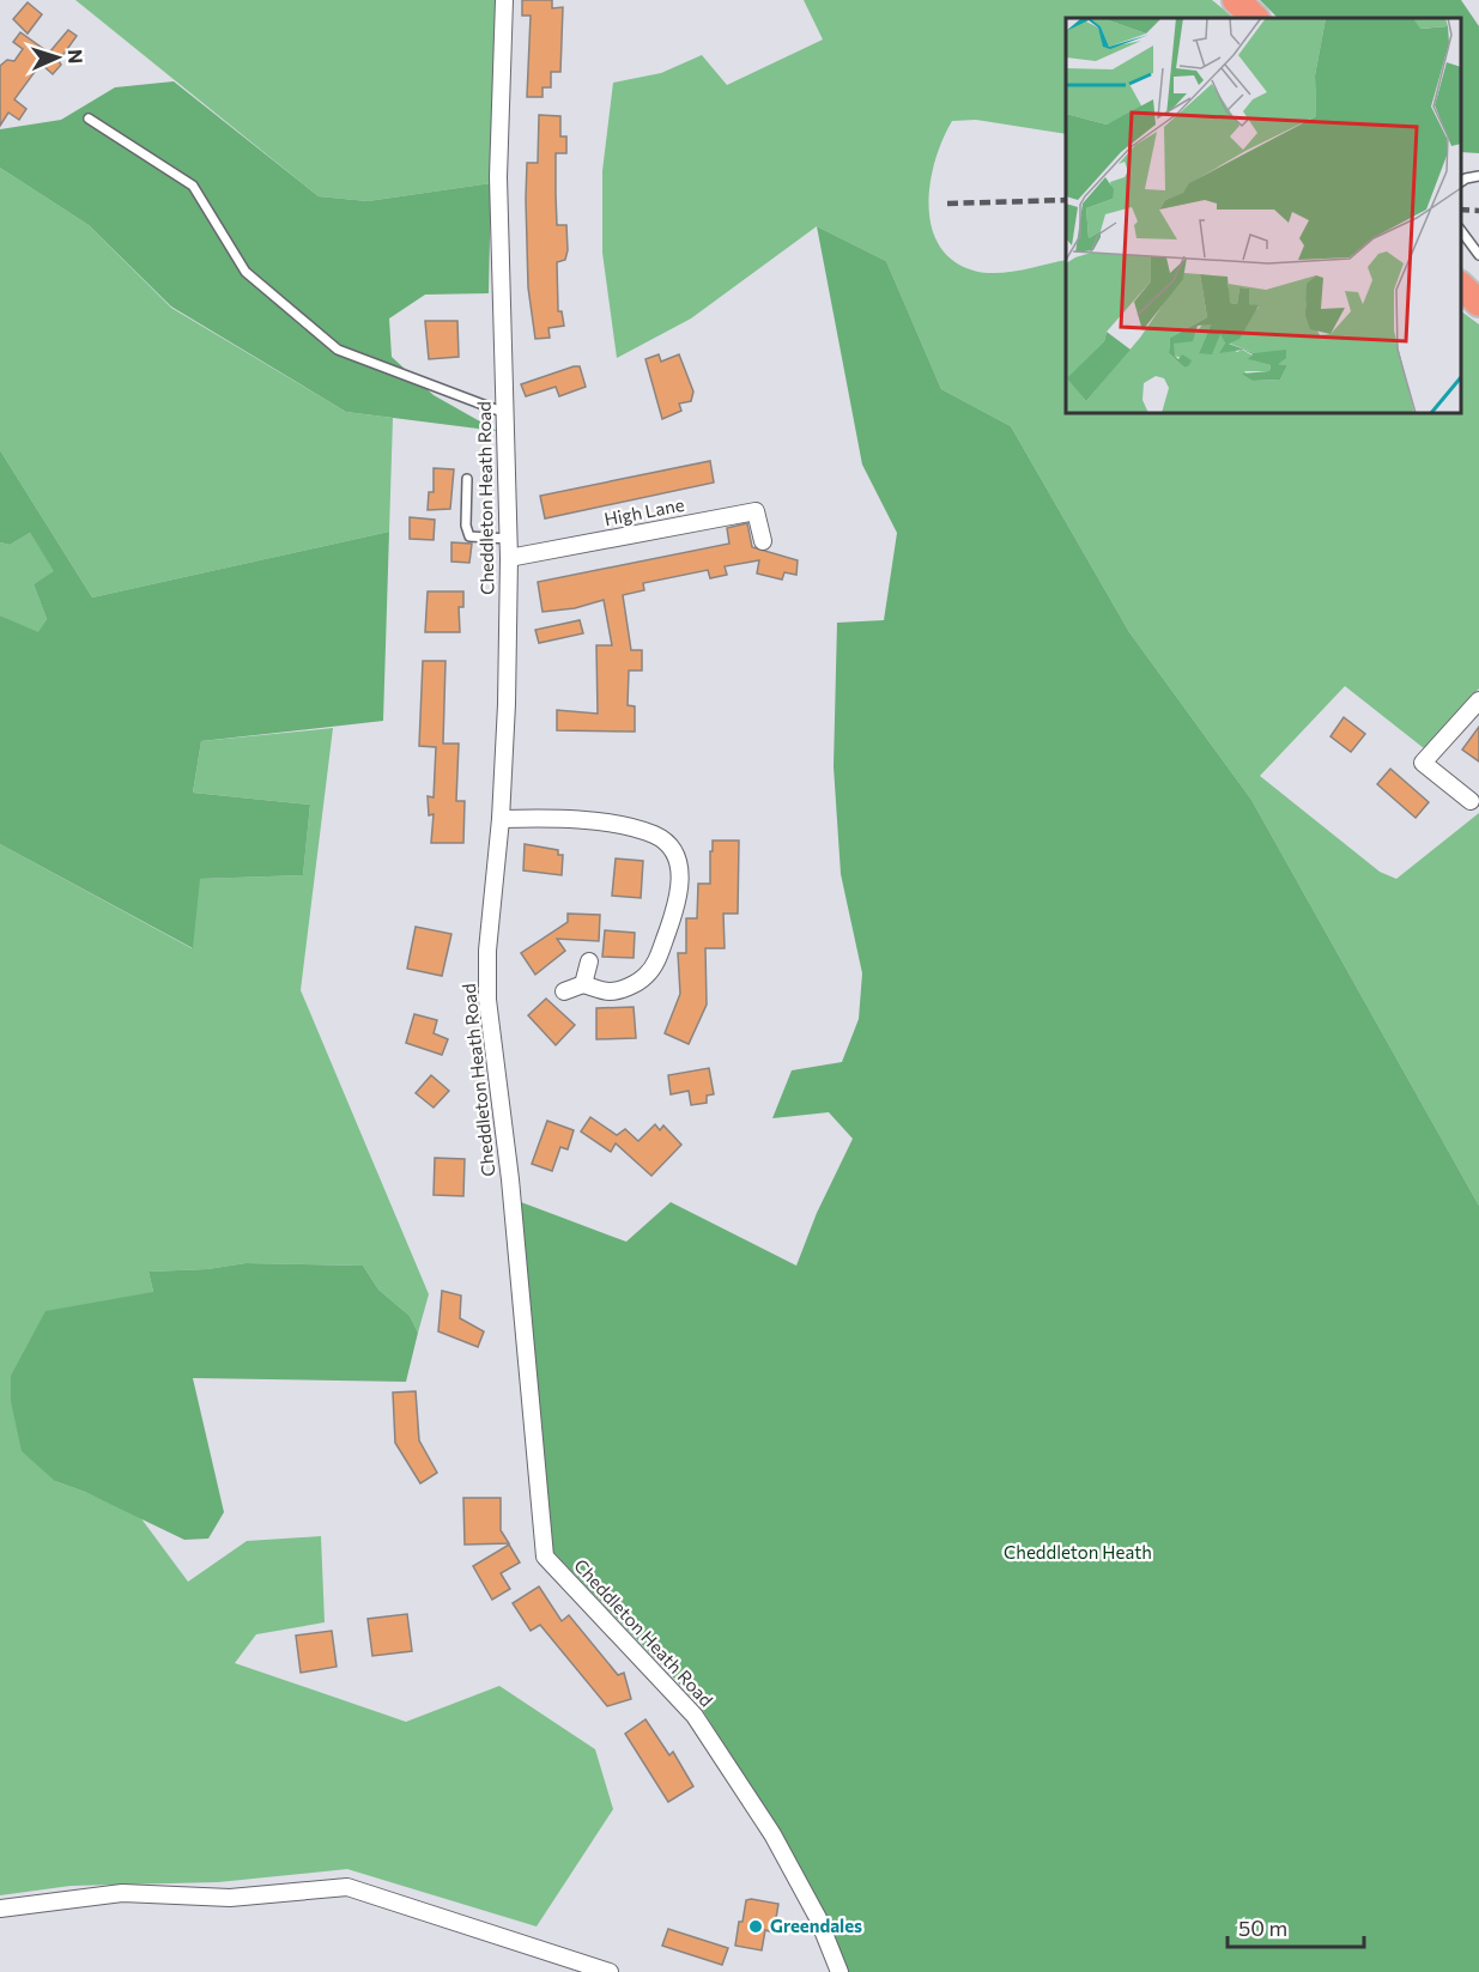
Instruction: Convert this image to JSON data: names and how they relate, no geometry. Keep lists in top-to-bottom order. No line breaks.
{"streets":{"street":["Cheddleton Heath Road","High Lane"]},"crossings":[["Cheddleton Heath Road","High Lane"]],"parks":["Cheddleton Heath"],"places":["Greendales"],"scale_bar":"50 m","north":"right"}
